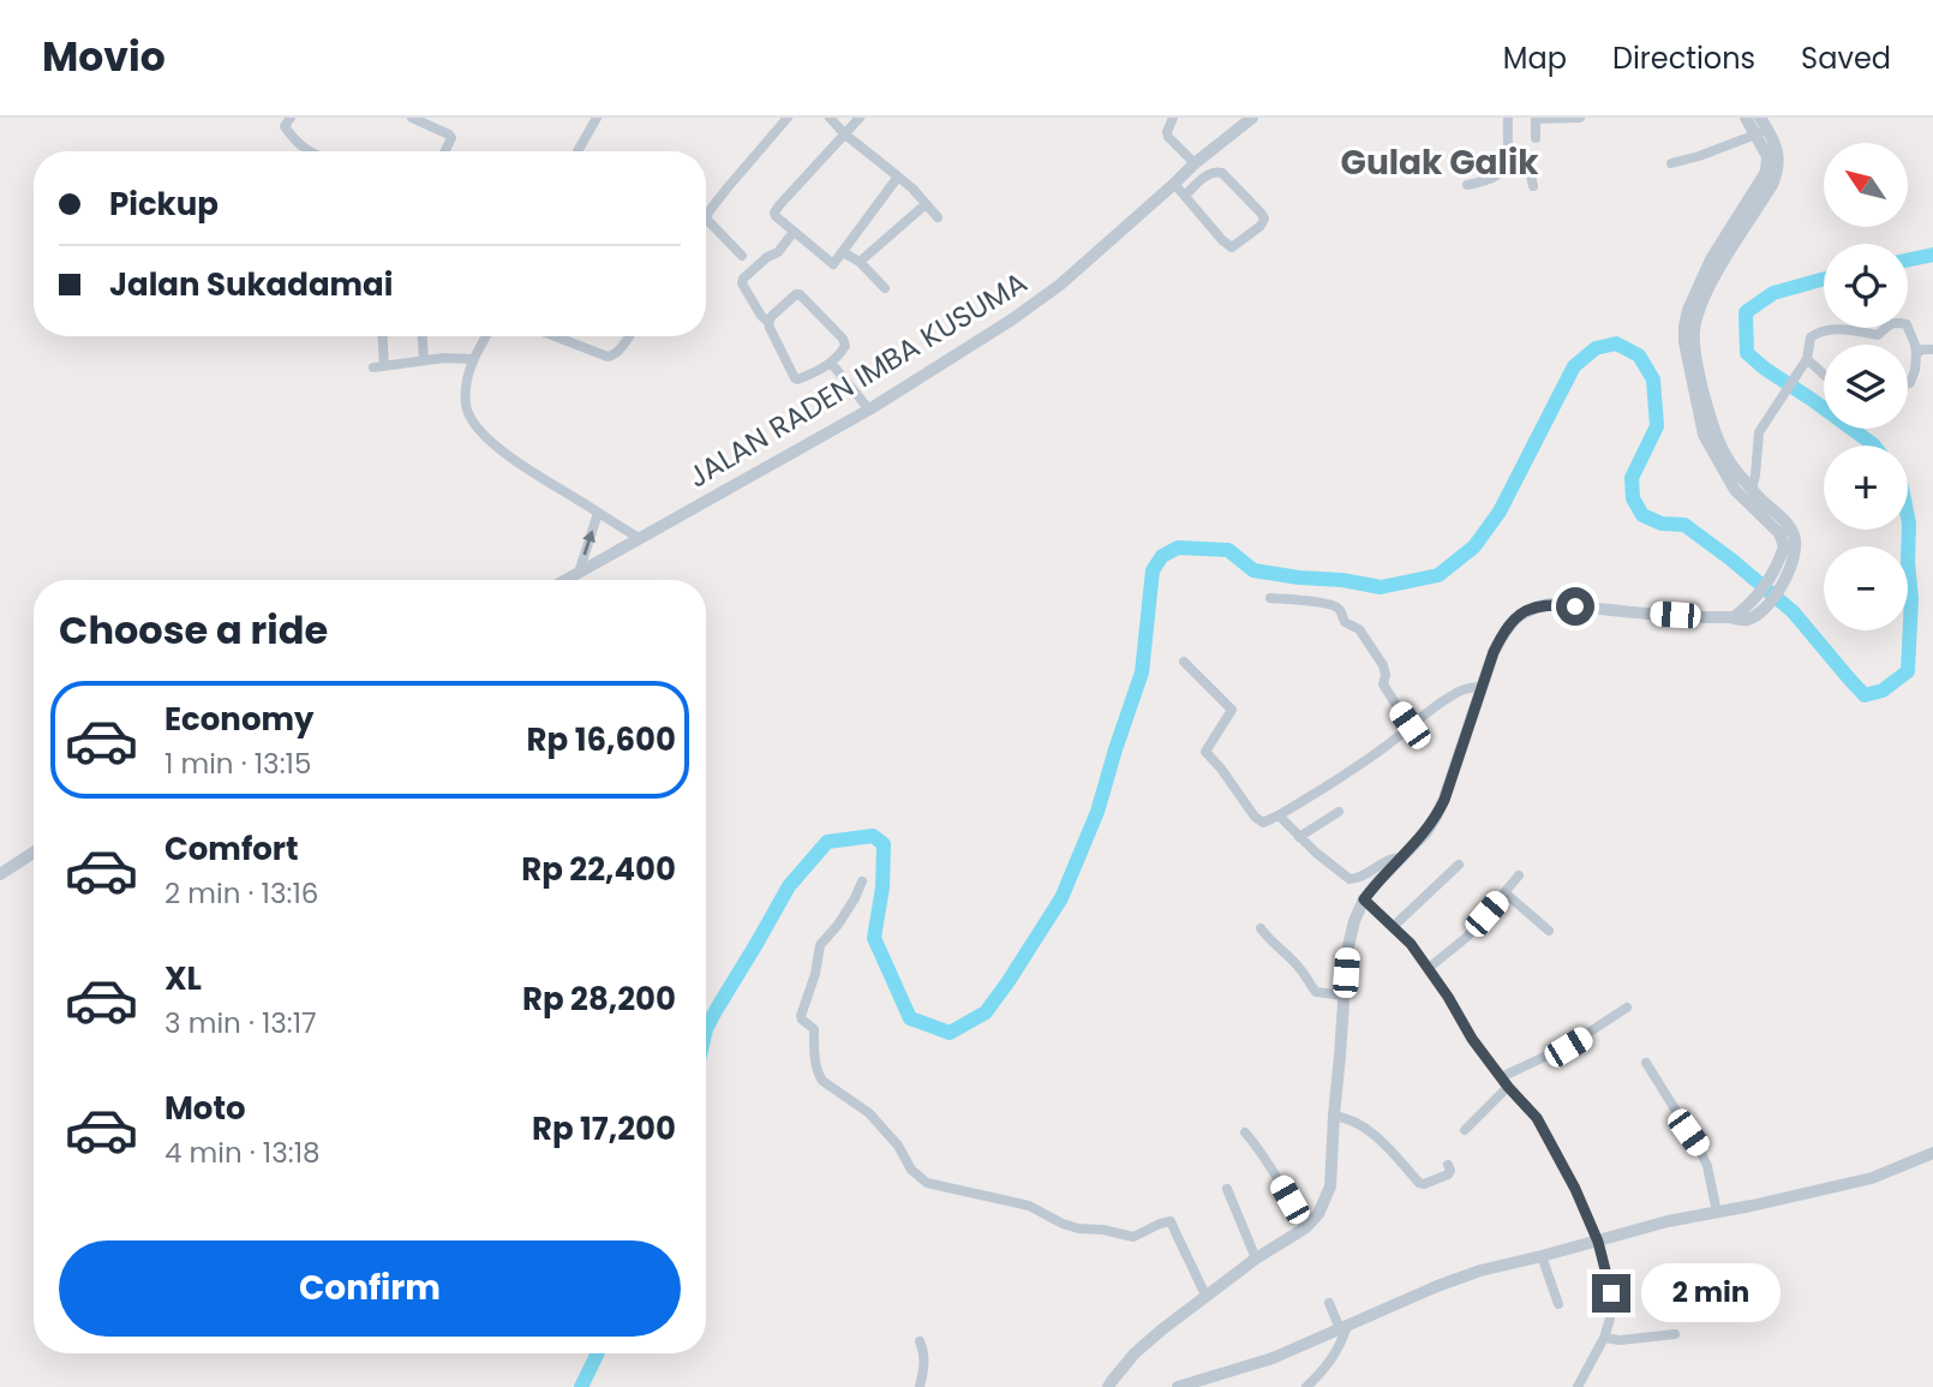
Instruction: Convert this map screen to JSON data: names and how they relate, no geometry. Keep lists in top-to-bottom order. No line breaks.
{"streets":{"street":["JALAN RADEN IMBA KUSUMA"]},"districts":["Gulak Galik"],"north":"top left","page":{"header":"Movio","nav":["Map","Directions","Saved"],"map_buttons":["+","−"],"banner":["Pickup","Jalan Sukadamai"],"heading":"Choose a ride","list":[{"name":"Economy","note":"1 min · 13:15","value":"Rp 16,600"},{"name":"Comfort","note":"2 min · 13:16","value":"Rp 22,400"},{"name":"XL","note":"3 min · 13:17","value":"Rp 28,200"},{"name":"Moto","note":"4 min · 13:18","value":"Rp 17,200"}],"buttons":"Confirm","bubble":"2 min"}}
